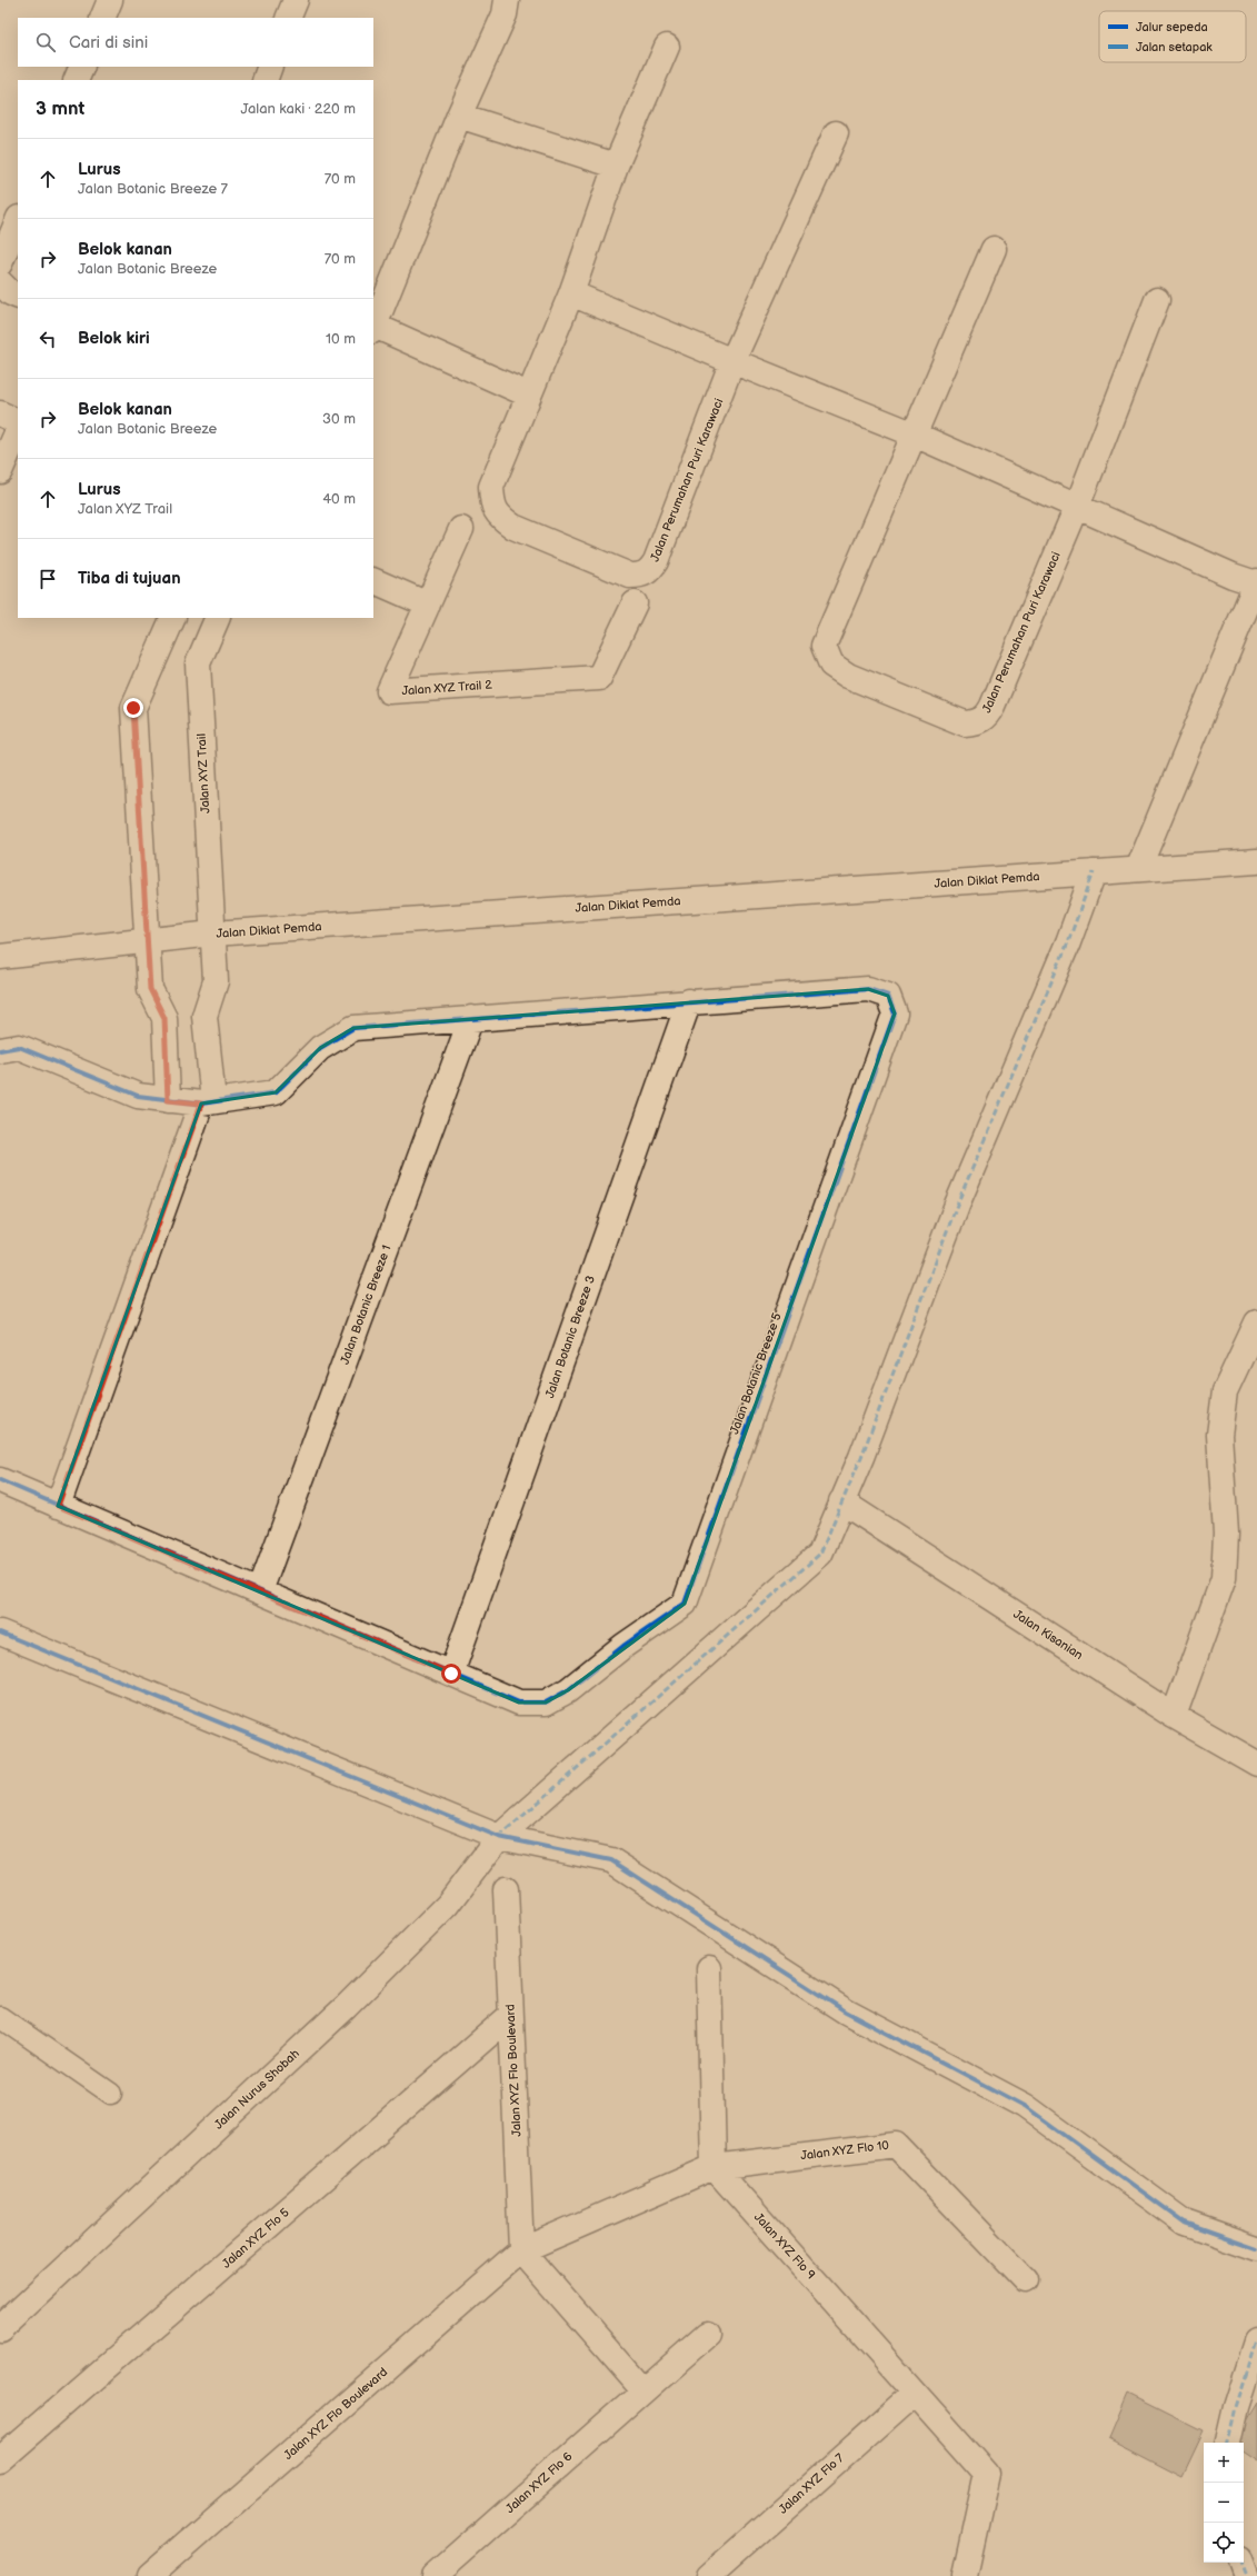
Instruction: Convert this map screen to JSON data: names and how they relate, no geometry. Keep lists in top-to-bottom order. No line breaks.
{"streets":{"street":["Jalan Perumahan Puri Karawaci","Jalan XYZ Trail 2","Jalan XYZ Trail","Jalan Diklat Pemda","Jalan Botanic Breeze 1","Jalan Botanic Breeze 3","Jalan Botanic Breeze 5","Jalan Kisanian","Jalan XYZ Flo Boulevard","Jalan Nurus Shobah","Jalan XYZ Flo 10","Jalan XYZ Flo 5","Jalan XYZ Flo 9","Jalan XYZ Flo 6","Jalan XYZ Flo 7"]},"crossings":[["Jalan XYZ Trail","Jalan Diklat Pemda"],["Jalan Diklat Pemda","Jalan Nurus Shobah"],["Jalan Botanic Breeze 1","Jalan Botanic Breeze 5"],["Jalan Botanic Breeze 3","Jalan Botanic Breeze 5"],["Jalan Kisanian","Jalan Nurus Shobah"],["Jalan XYZ Flo Boulevard","Jalan XYZ Flo 10"],["Jalan XYZ Flo Boulevard","Jalan XYZ Flo 5"],["Jalan XYZ Flo Boulevard","Jalan XYZ Flo 9"],["Jalan XYZ Flo 10","Jalan XYZ Flo 9"],["Jalan XYZ Flo 9","Jalan XYZ Flo 7"]],"legend":["Jalur sepeda","Jalan setapak"],"page":{"search":"Cari di sini","heading":["3 mnt","Jalan kaki · 220 m"],"list":[["Lurus","Jalan Botanic Breeze 7","70 m"],["Belok kanan","Jalan Botanic Breeze","70 m"],["Belok kiri","10 m"],["Belok kanan","Jalan Botanic Breeze","30 m"],["Lurus","Jalan XYZ Trail","40 m"],"Tiba di tujuan"],"map_buttons":["+","−"]}}
